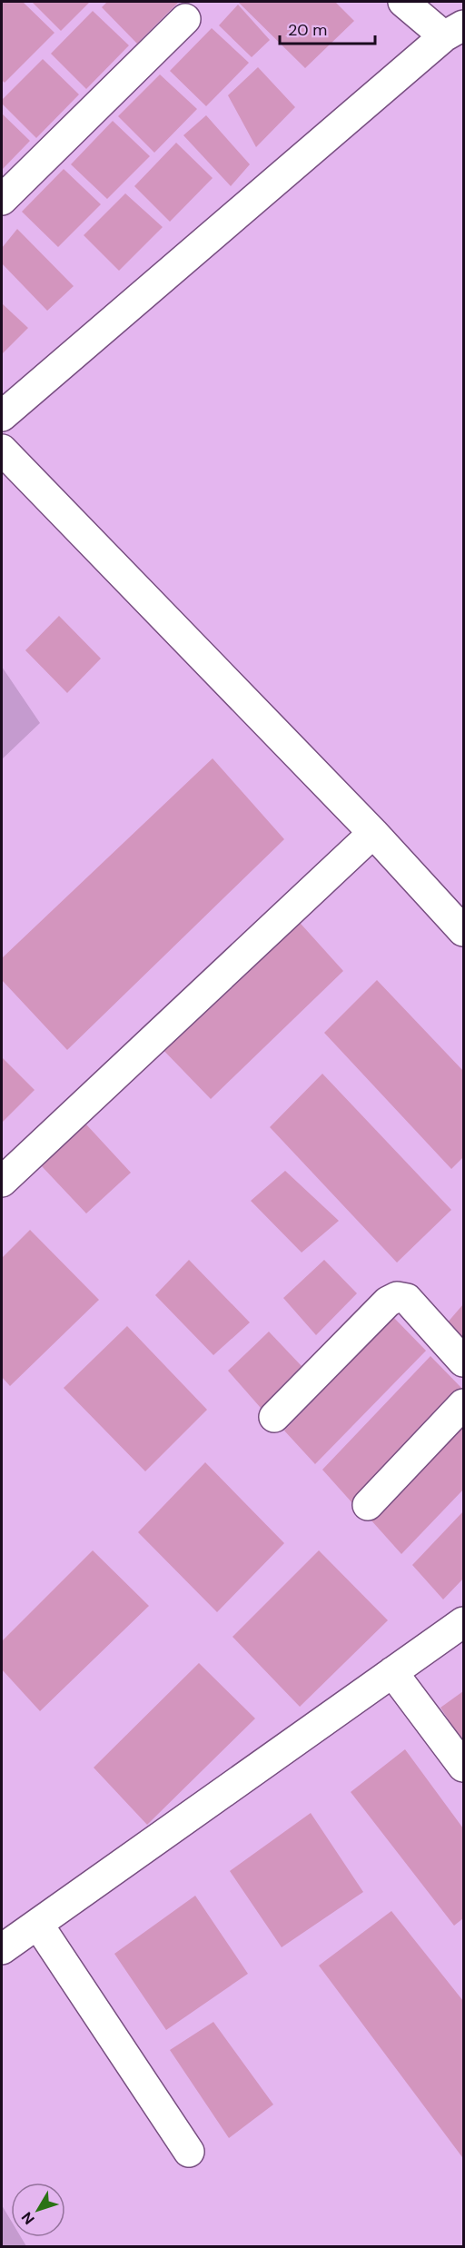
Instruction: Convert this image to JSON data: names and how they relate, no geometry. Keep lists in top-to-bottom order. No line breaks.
{"scale_bar":"20 m","north":"bottom left"}
